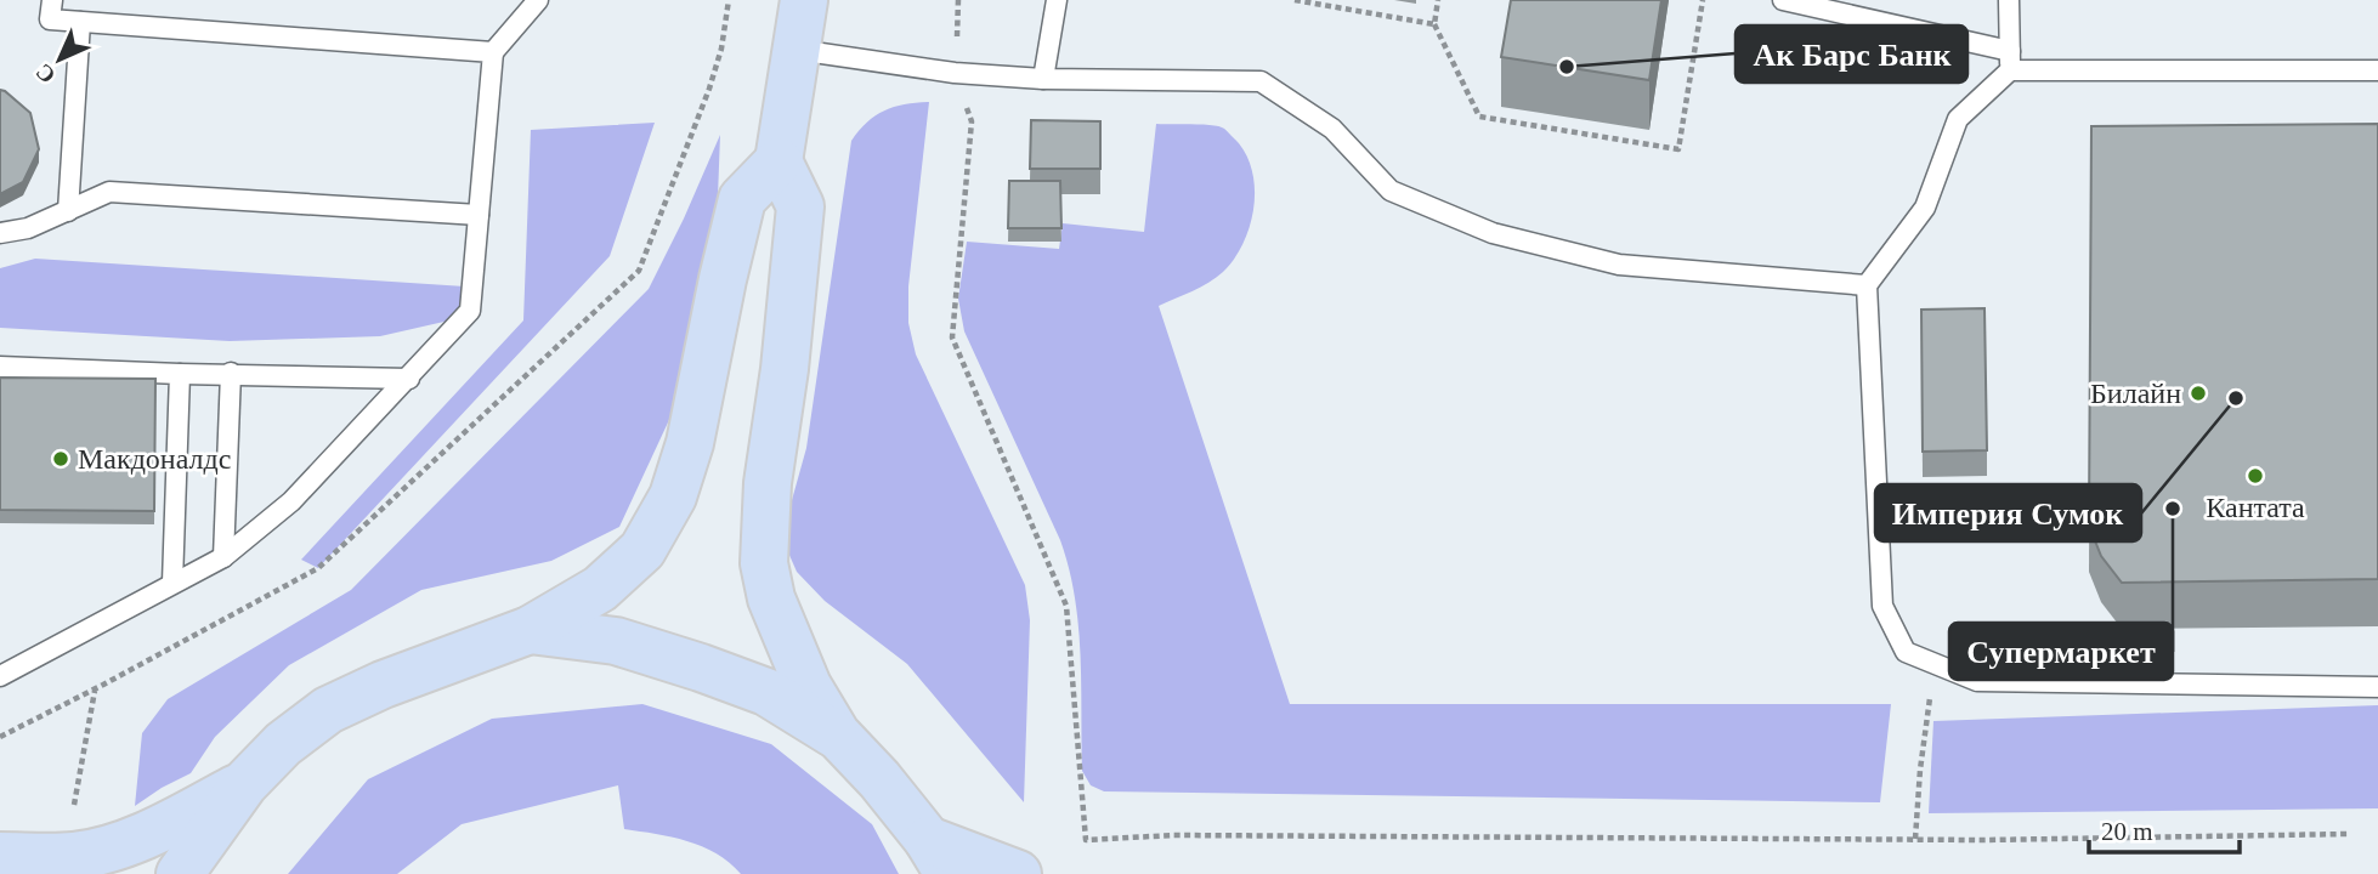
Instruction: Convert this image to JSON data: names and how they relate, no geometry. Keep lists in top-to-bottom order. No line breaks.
{"places":["Ак Барс Банк","Билайн","Империя Сумок","Макдоналдс","Кантата","Супермаркет"],"scale_bar":"20 m","north":"bottom left"}
